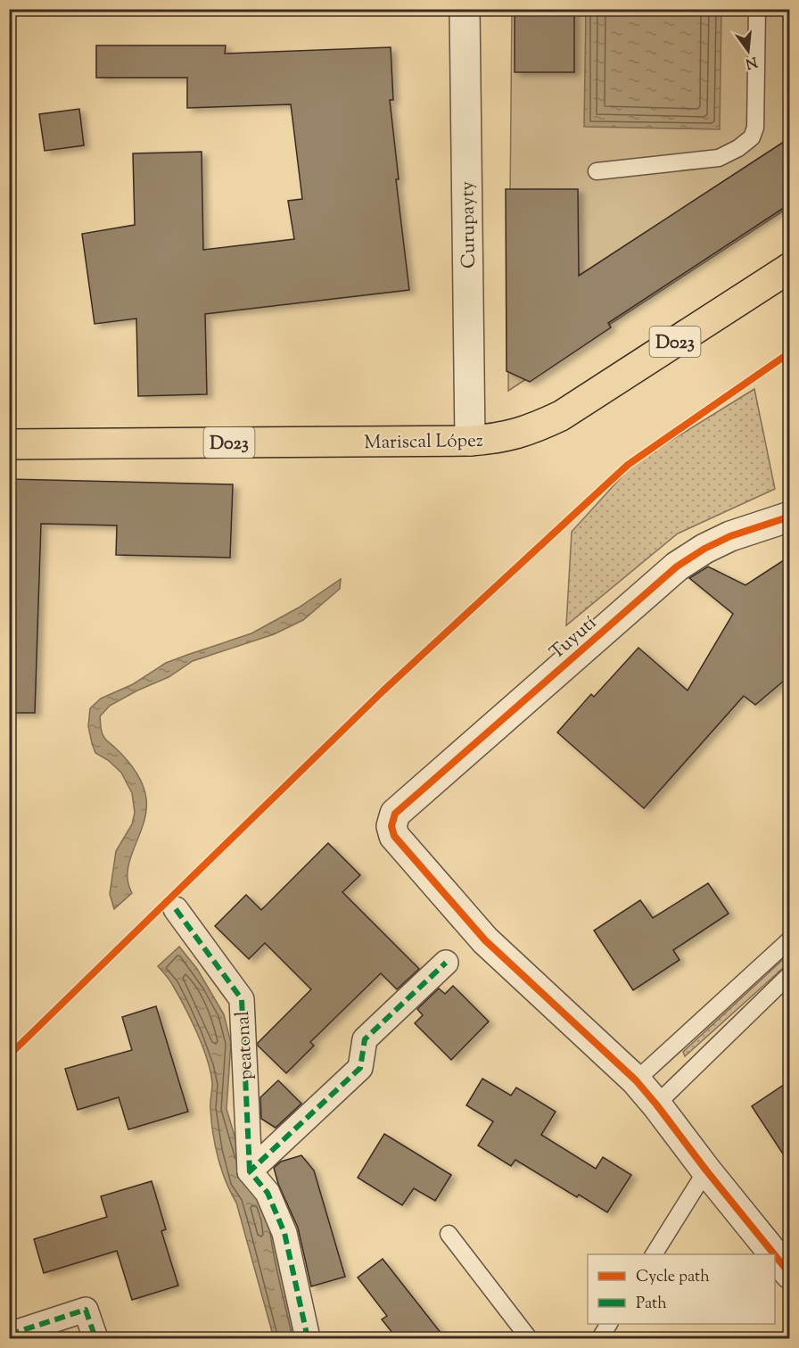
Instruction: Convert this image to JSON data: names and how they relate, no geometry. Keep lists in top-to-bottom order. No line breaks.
{"streets":{"main road":["D023","Mariscal López"],"street":["Curupayty","Tuyutí","peatonal"]},"crossings":[["Curupayty","Mariscal López"]],"legend":["Cycle path","Path"],"north":"bottom"}
